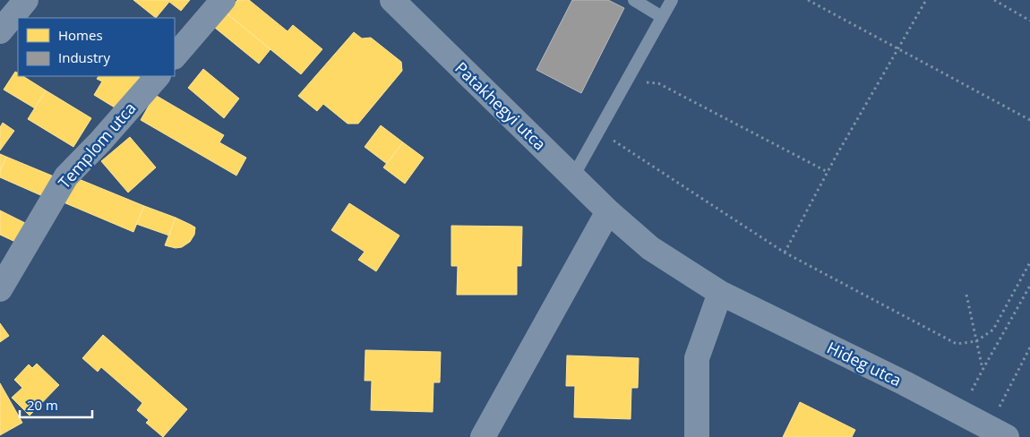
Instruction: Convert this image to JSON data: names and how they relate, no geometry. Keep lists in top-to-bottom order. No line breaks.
{"streets":{"street":["Patakhegyi utca","Templom utca","Hideg utca"]},"crossings":[["Patakhegyi utca","Hideg utca"]],"legend":["Homes","Industry"],"scale_bar":"20 m"}
